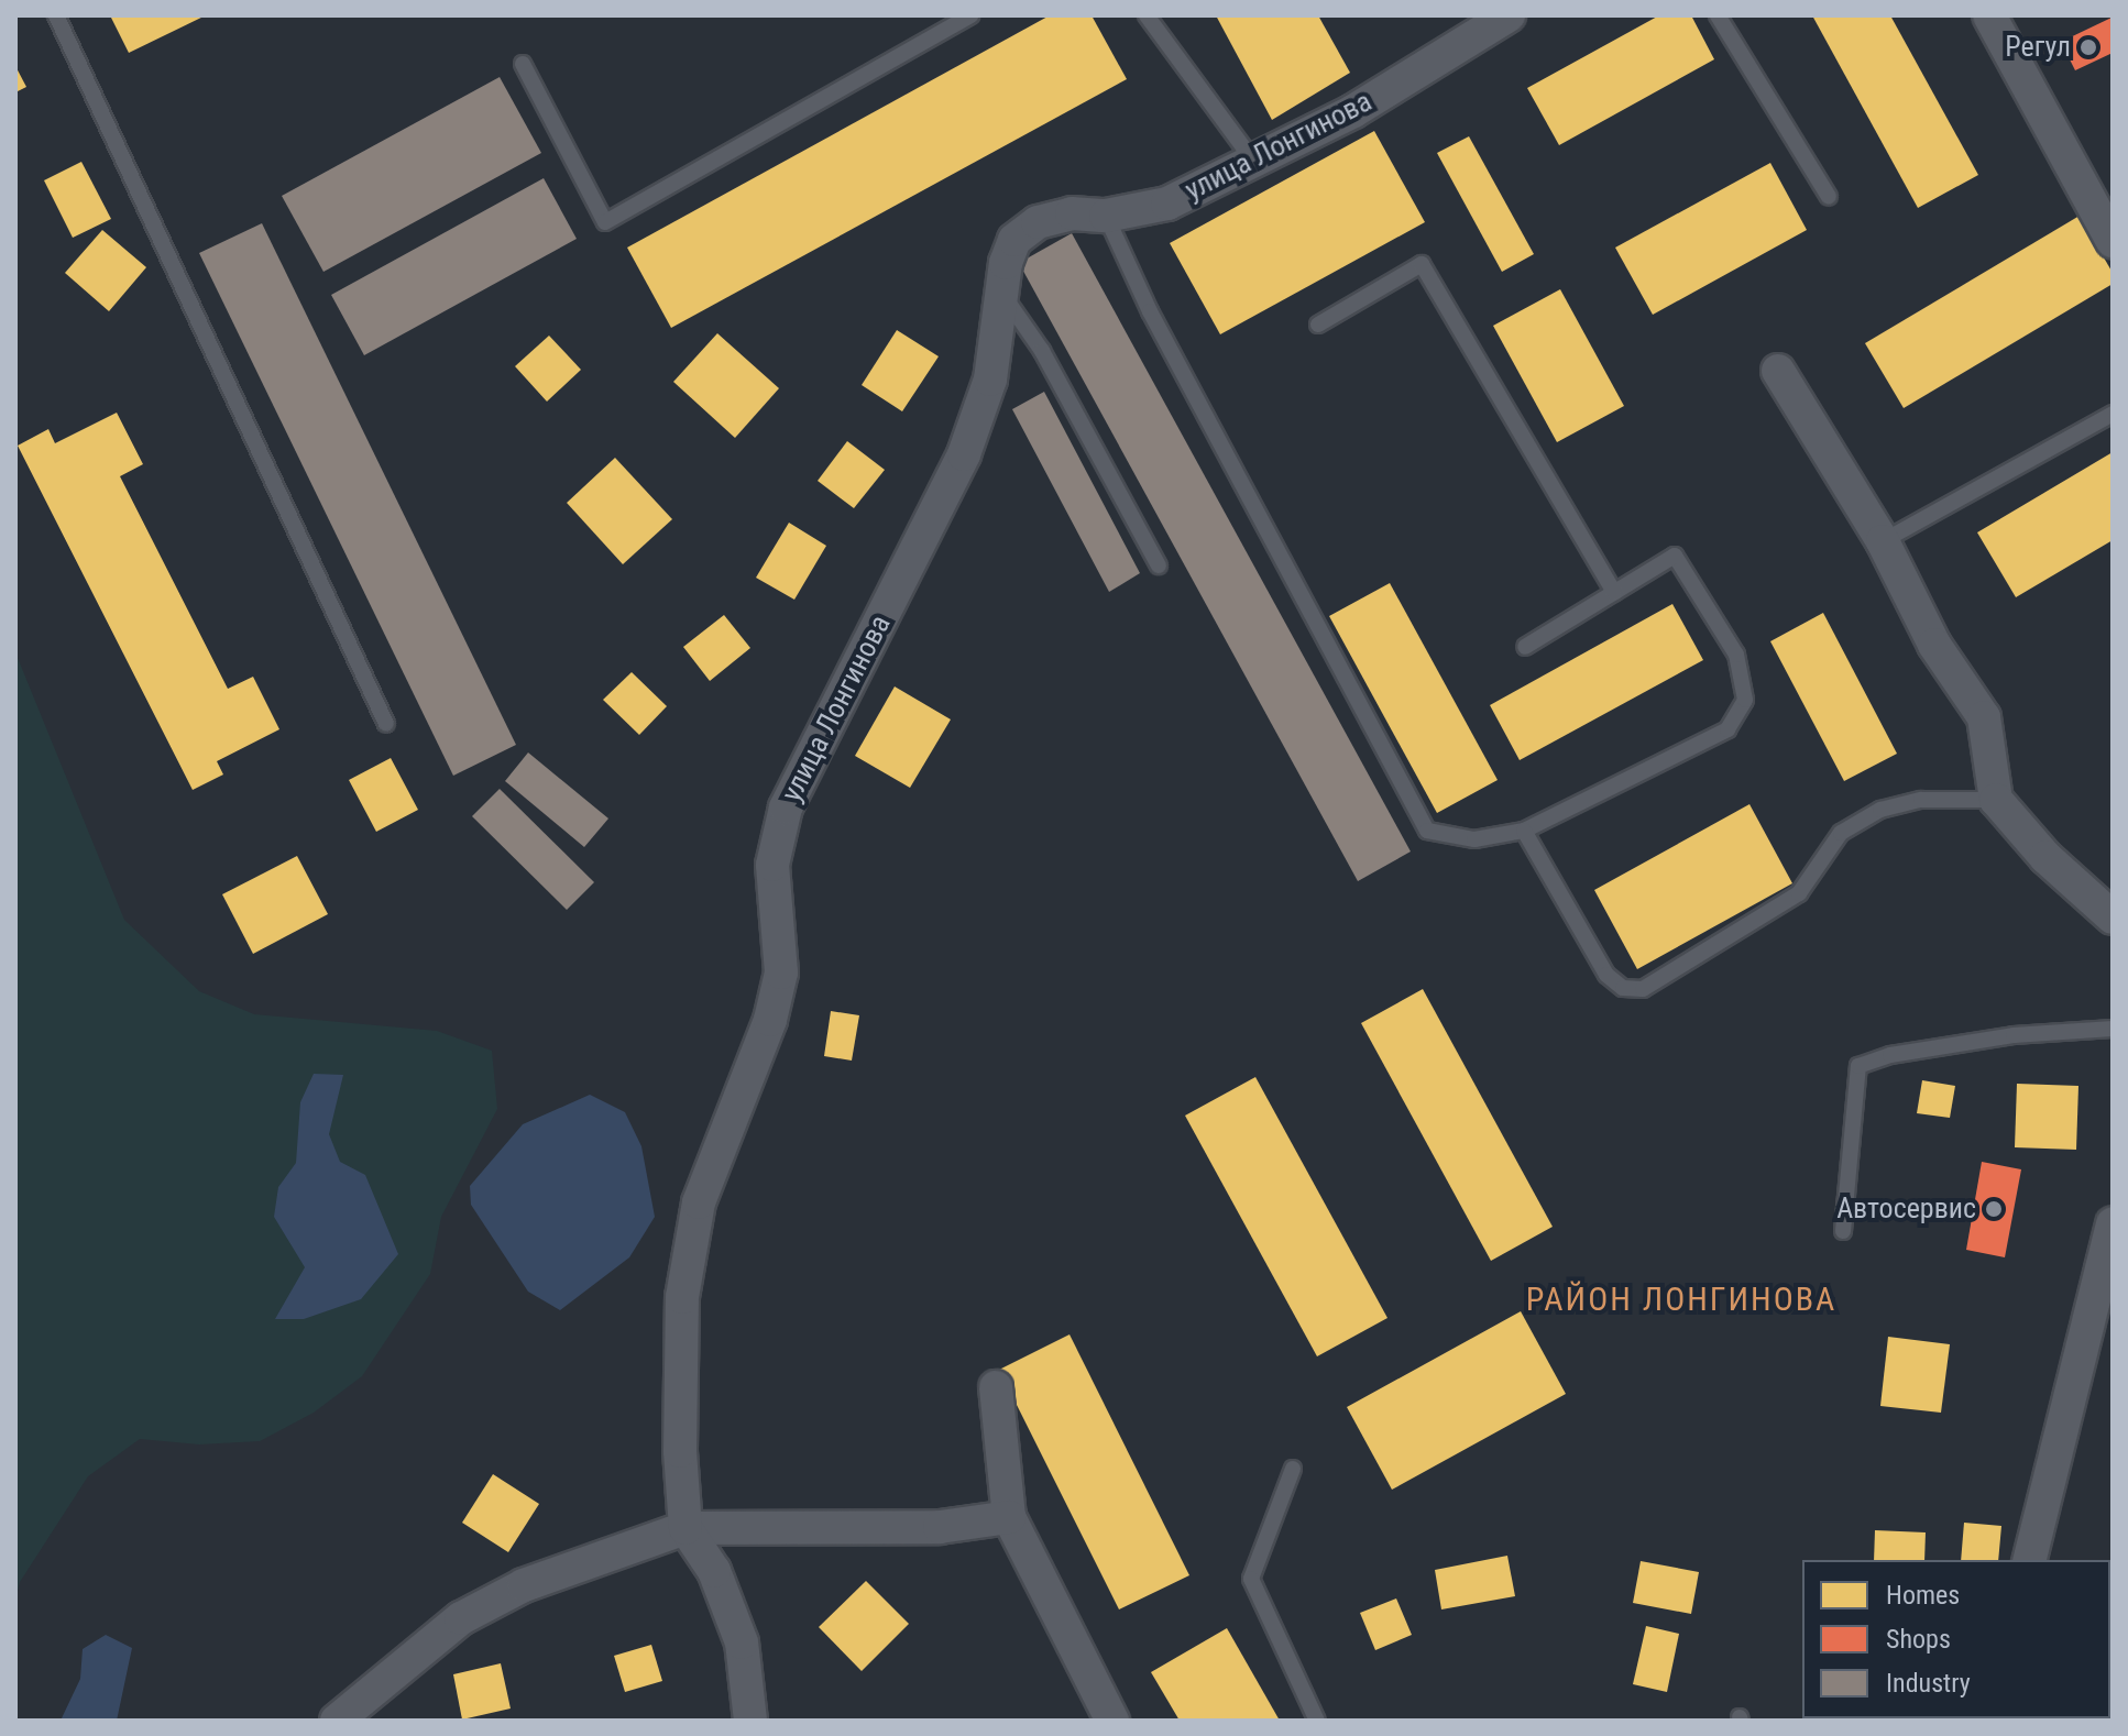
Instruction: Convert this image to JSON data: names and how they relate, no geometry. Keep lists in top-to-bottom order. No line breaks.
{"streets":{"street":["улица Лонгинова"]},"districts":["РАЙОН ЛОНГИНОВА"],"places":["Регул","Автосервис"],"legend":["Homes","Shops","Industry"]}
